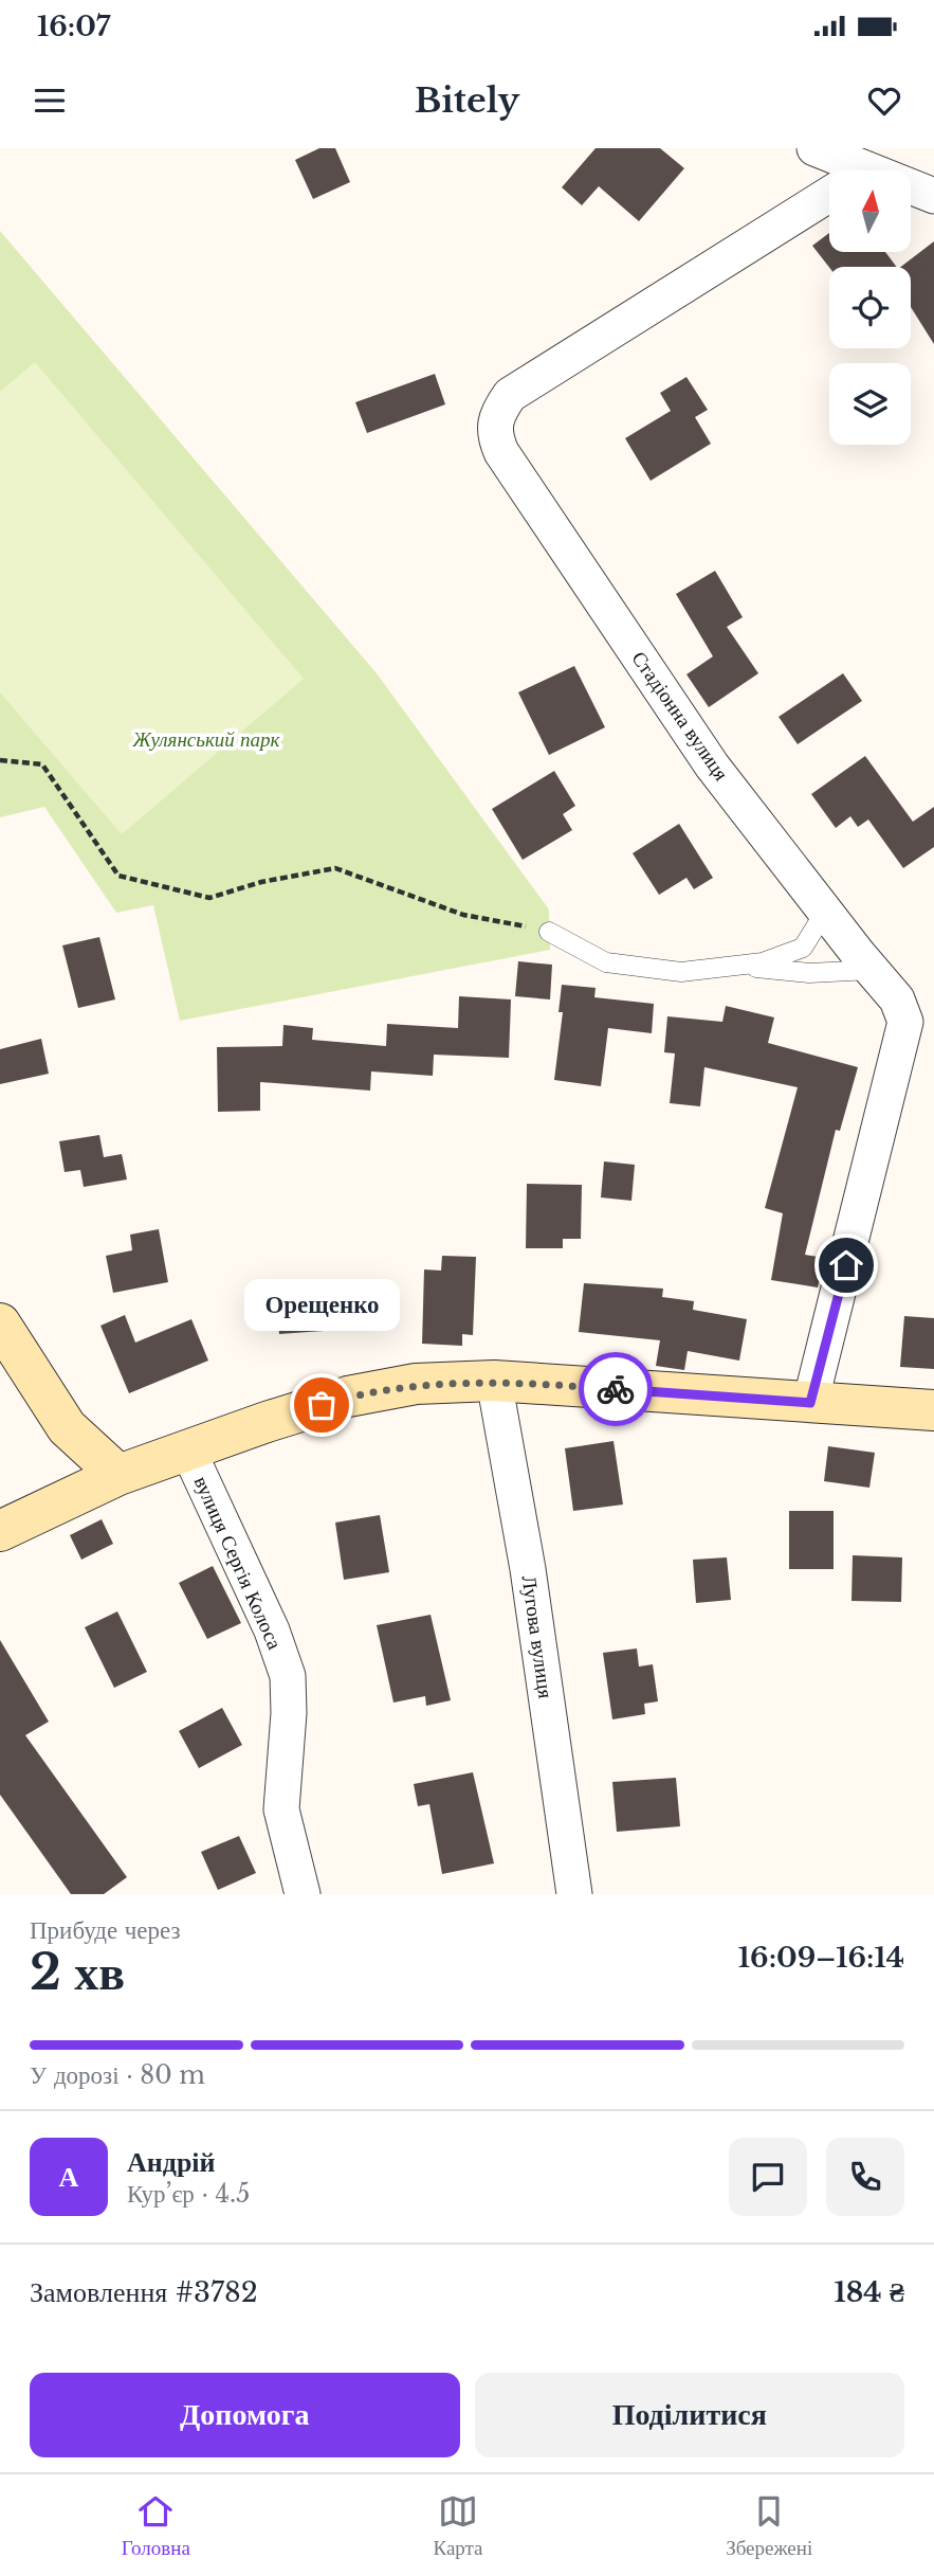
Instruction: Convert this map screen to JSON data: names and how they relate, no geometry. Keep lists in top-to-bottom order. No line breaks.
{"streets":{"street":["Стадіонна вулиця","вулиця Сергія Колоса","Лугова вулиця"]},"crossings":[["Стадіонна вулиця","вулиця Сергія Колоса"],["вулиця Сергія Колоса","Лугова вулиця"]],"parks":["Жулянський парк"],"places":["Орещенко"],"north":"top","page":{"status":"16:07","header":"Bitely","bubble":"Орещенко","heading":["2 хв","Прибуде через","16:09–16:14"],"panel":["Андрій","Кур’єр · 4.5","Замовлення #3782","184 ₴"],"bar":"У дорозі · 80 m","round":"А","buttons":["Допомога","Поділитися"],"tabs":["Головна","Карта","Збережені"]}}
